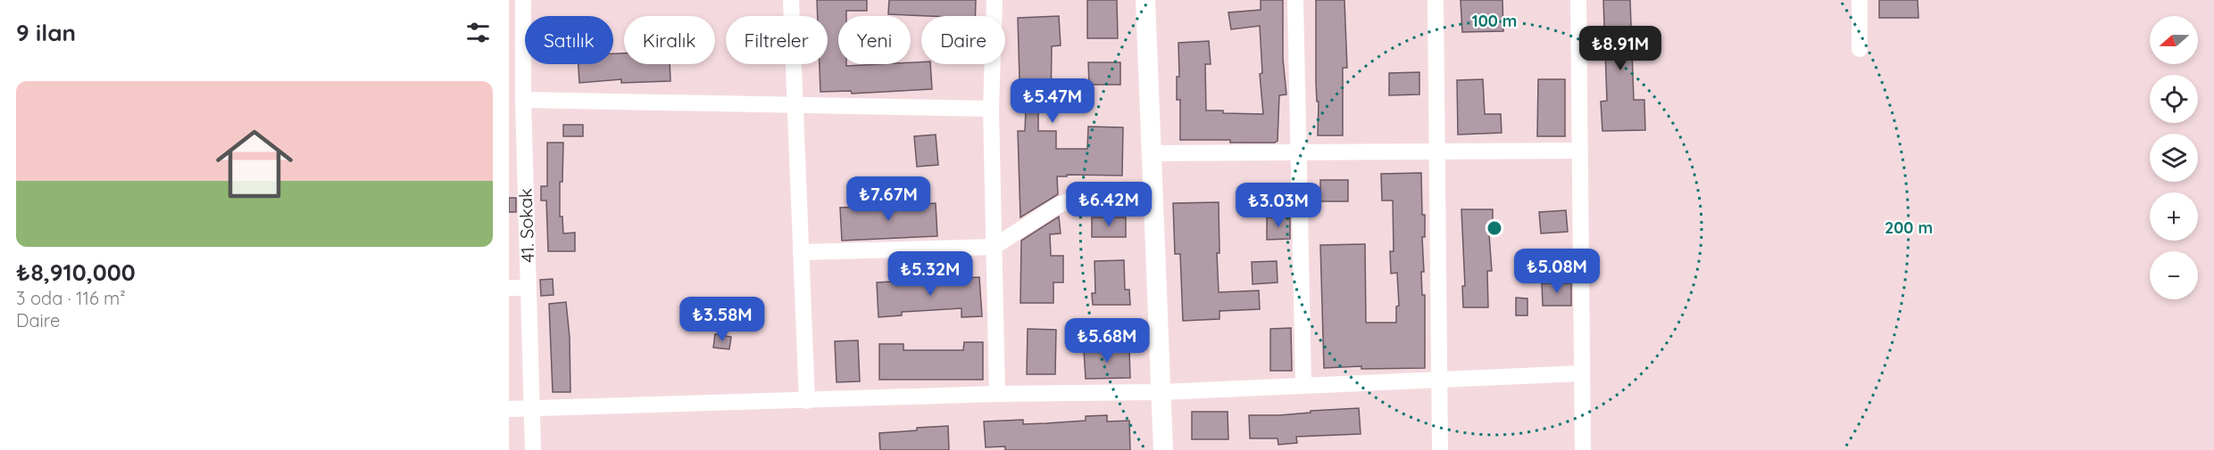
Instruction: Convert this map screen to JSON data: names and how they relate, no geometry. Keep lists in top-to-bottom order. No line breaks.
{"streets":{"street":["41. Sokak"]},"north":"left","page":{"heading":"9 ilan","map_buttons":["+","−"],"chip":["Satılık","Kiralık","Filtreler","Yeni","Daire"],"price":["₺8.91M","₺5.47M","₺7.67M","₺6.42M","₺3.03M","₺5.08M","₺5.32M","₺3.58M","₺5.68M"],"list":[{"name":"₺8,910,000","note":"3 oda · 116 m² · Daire"}]},"rings":["100 m","200 m"]}
